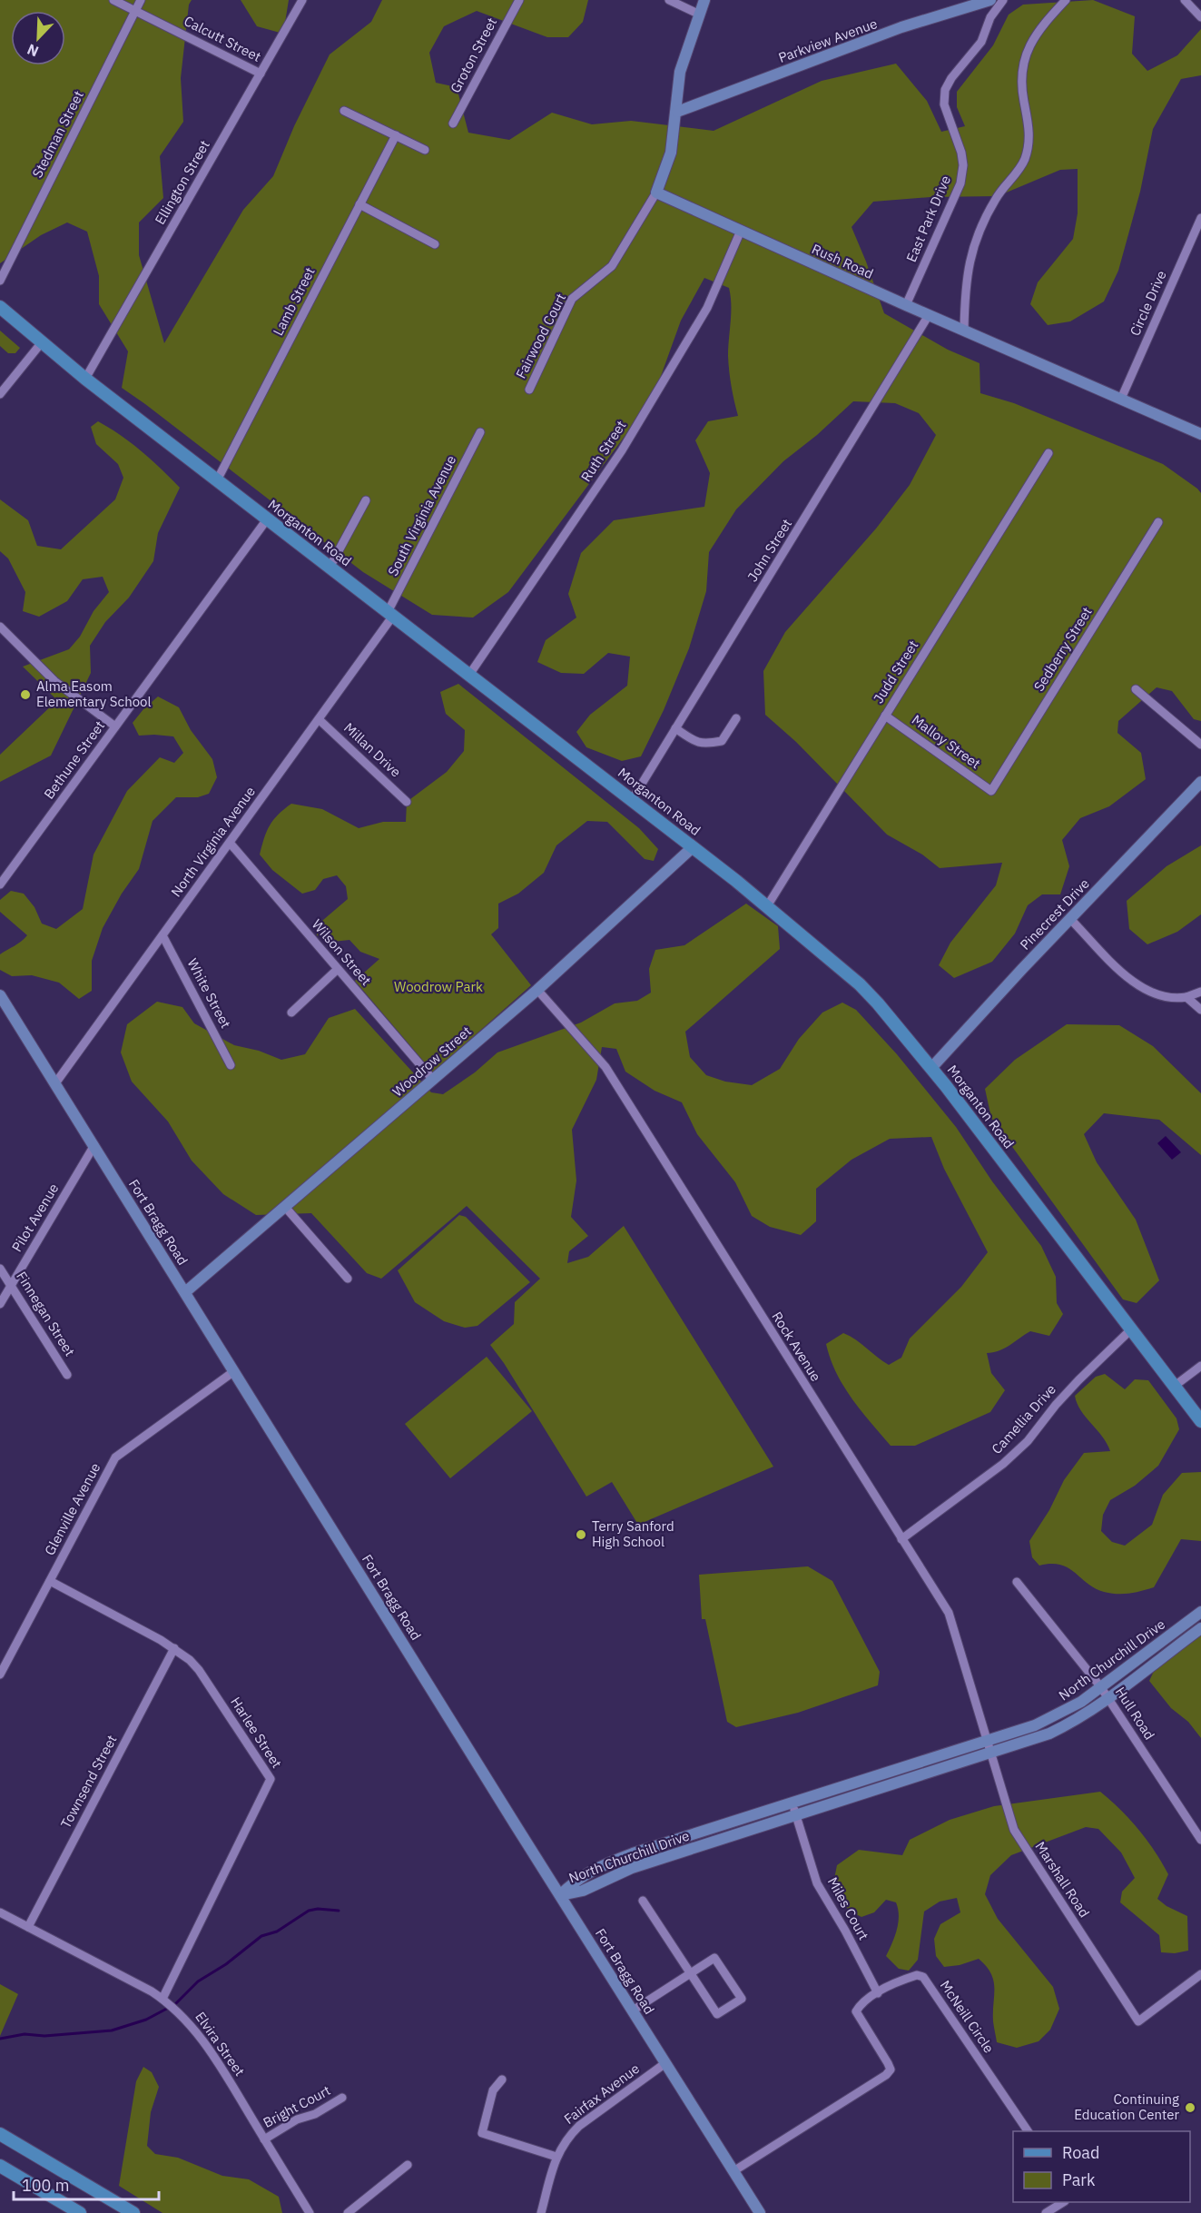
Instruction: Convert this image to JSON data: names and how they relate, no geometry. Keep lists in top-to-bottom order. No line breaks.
{"streets":{"main road":["Morganton Road"],"street":["Calcutt Street","Parkview Avenue","Groton Street","Stedman Street","Ellington Street","East Park Drive","Rush Road","Lamb Street","Circle Drive","Fairwood Court","Ruth Street","South Virginia Avenue","John Street","Sedberry Street","Judd Street","Malloy Street","Millan Drive","Bethune Street","North Virginia Avenue","Pinecrest Drive","Wilson Street","White Street","Woodrow Street","Pilot Avenue","Fort Bragg Road","Finnegan Street","Rock Avenue","Camellia Drive","Glenville Avenue","North Churchill Drive","Hull Road","Harlee Street","Townsend Street","Marshall Road","Miles Court","McNeill Circle","Elvira Street","Fairfax Avenue","Bright Court"]},"crossings":[["Calcutt Street","Stedman Street"],["Calcutt Street","Ellington Street"],["Ellington Street","Morganton Road"],["East Park Drive","Rush Road"],["Rush Road","Circle Drive"],["Rush Road","Fairwood Court"],["Rush Road","Ruth Street"],["Rush Road","John Street"],["Lamb Street","Morganton Road"],["Ruth Street","Morganton Road"],["South Virginia Avenue","Morganton Road"],["South Virginia Avenue","North Virginia Avenue"],["Morganton Road","John Street"],["Morganton Road","Judd Street"],["Morganton Road","Bethune Street"],["Morganton Road","North Virginia Avenue"],["Morganton Road","Pinecrest Drive"],["Morganton Road","Woodrow Street"],["Morganton Road","Camellia Drive"],["Sedberry Street","Malloy Street"],["Judd Street","Malloy Street"],["Millan Drive","North Virginia Avenue"],["North Virginia Avenue","Wilson Street"],["North Virginia Avenue","White Street"],["North Virginia Avenue","Fort Bragg Road"],["Wilson Street","Woodrow Street"],["Woodrow Street","Fort Bragg Road"],["Woodrow Street","Rock Avenue"],["Pilot Avenue","Fort Bragg Road"],["Pilot Avenue","Finnegan Street"],["Fort Bragg Road","Glenville Avenue"],["Fort Bragg Road","North Churchill Drive"],["Fort Bragg Road","McNeill Circle"],["Fort Bragg Road","Fairfax Avenue"],["Rock Avenue","Camellia Drive"],["Rock Avenue","North Churchill Drive"],["Rock Avenue","Marshall Road"],["Glenville Avenue","Harlee Street"],["North Churchill Drive","Hull Road"],["North Churchill Drive","Marshall Road"],["North Churchill Drive","Miles Court"],["Harlee Street","Townsend Street"],["Harlee Street","Elvira Street"],["Townsend Street","Elvira Street"],["Miles Court","McNeill Circle"],["Elvira Street","Bright Court"]],"parks":["Woodrow Park"],"places":["Alma Easom Elementary School","Terry Sanford High School","Continuing Education Center"],"legend":["Road","Park"],"scale_bar":"100 m","north":"bottom left"}
